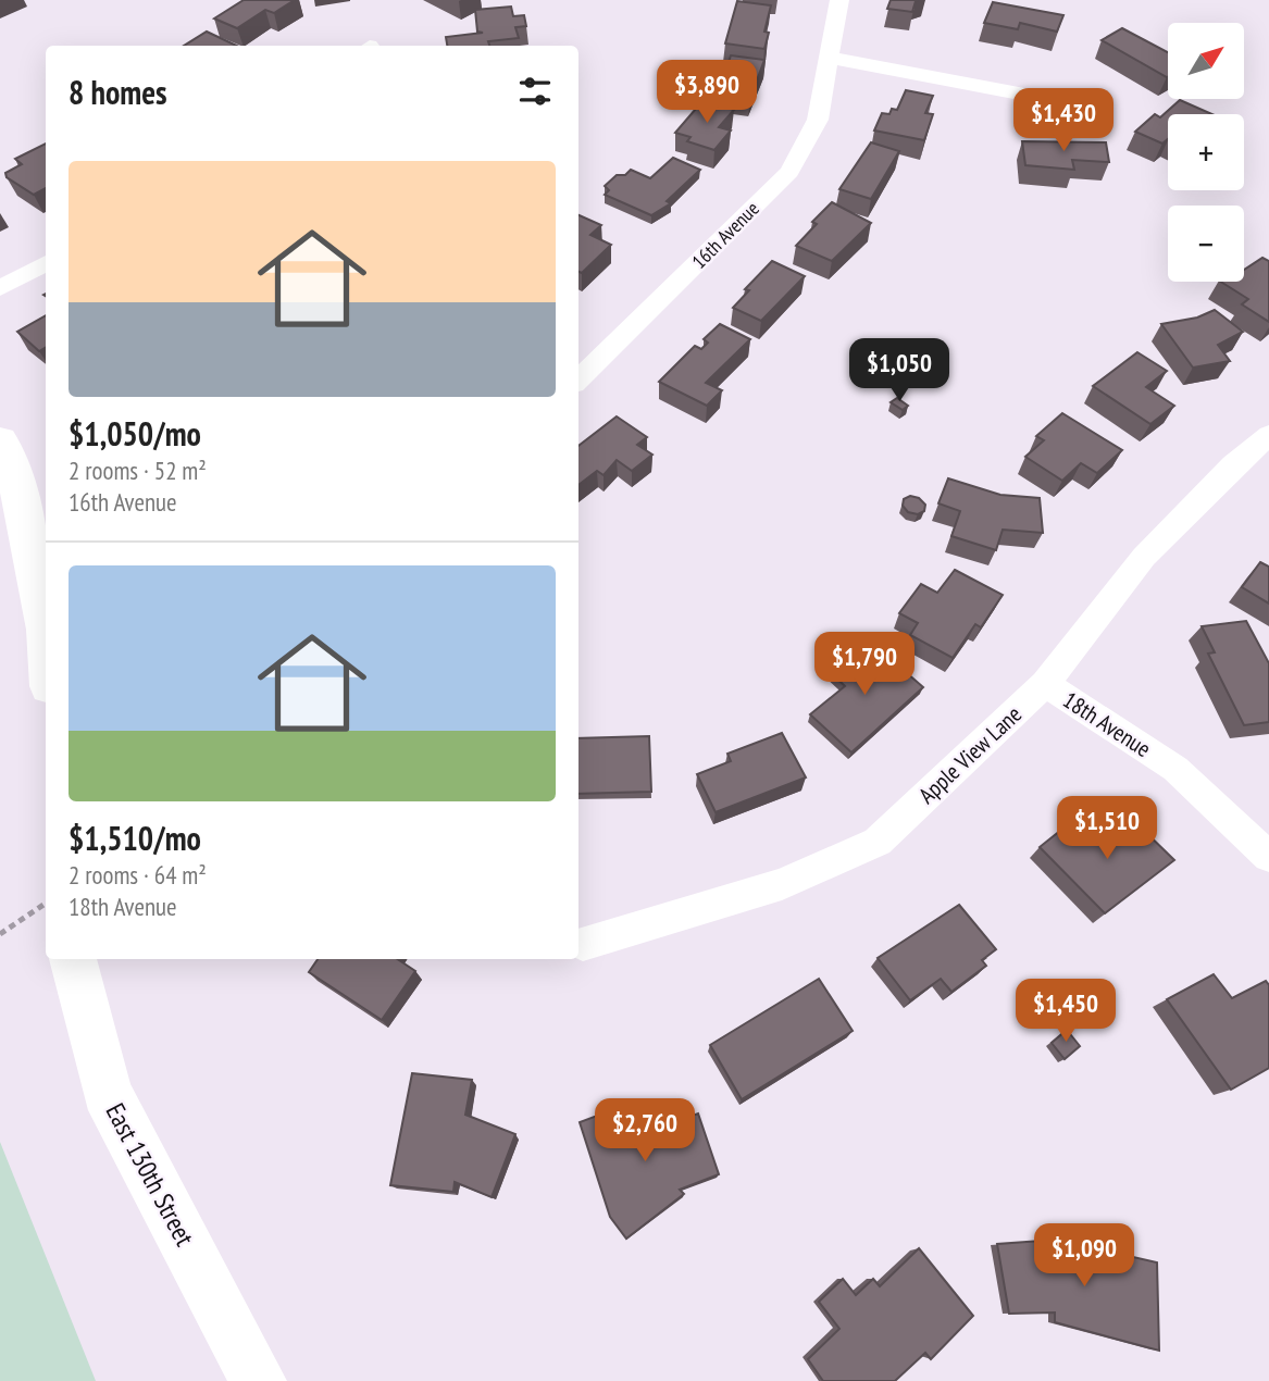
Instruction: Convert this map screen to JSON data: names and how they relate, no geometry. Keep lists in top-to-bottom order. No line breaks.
{"streets":{"street":["16th Avenue","18th Avenue","Apple View Lane","East 130th Street"]},"crossings":[["18th Avenue","Apple View Lane"]],"north":"top right","page":{"map_buttons":["+","−"],"heading":"8 homes","price":["$3,890","$1,430","$1,050","$1,790","$1,510","$1,450","$2,760","$1,090"],"list":[{"name":"$1,050/mo","note":"2 rooms · 52 m² · 16th Avenue"},{"name":"$1,510/mo","note":"2 rooms · 64 m² · 18th Avenue"}]}}
